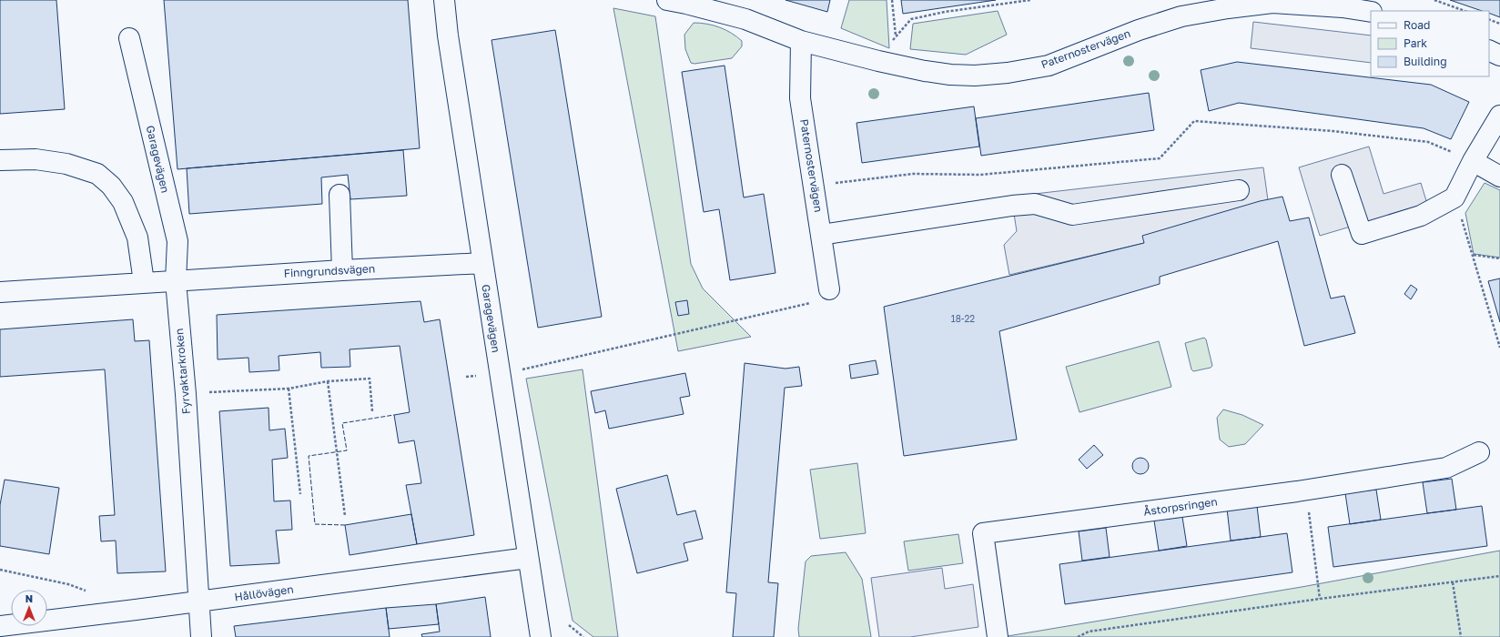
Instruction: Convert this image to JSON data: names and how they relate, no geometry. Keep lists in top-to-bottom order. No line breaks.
{"streets":{"street":["Paternostervägen","Garagevägen","Finngrundsvägen","Fyrvaktarkroken","Åstorpsringen","Hållövägen"]},"crossings":[["Garagevägen","Finngrundsvägen"],["Garagevägen","Fyrvaktarkroken"],["Garagevägen","Hållövägen"],["Finngrundsvägen","Fyrvaktarkroken"],["Fyrvaktarkroken","Hållövägen"]],"house_numbers":["18-22"],"legend":["Road","Park","Building"],"north":"top"}
